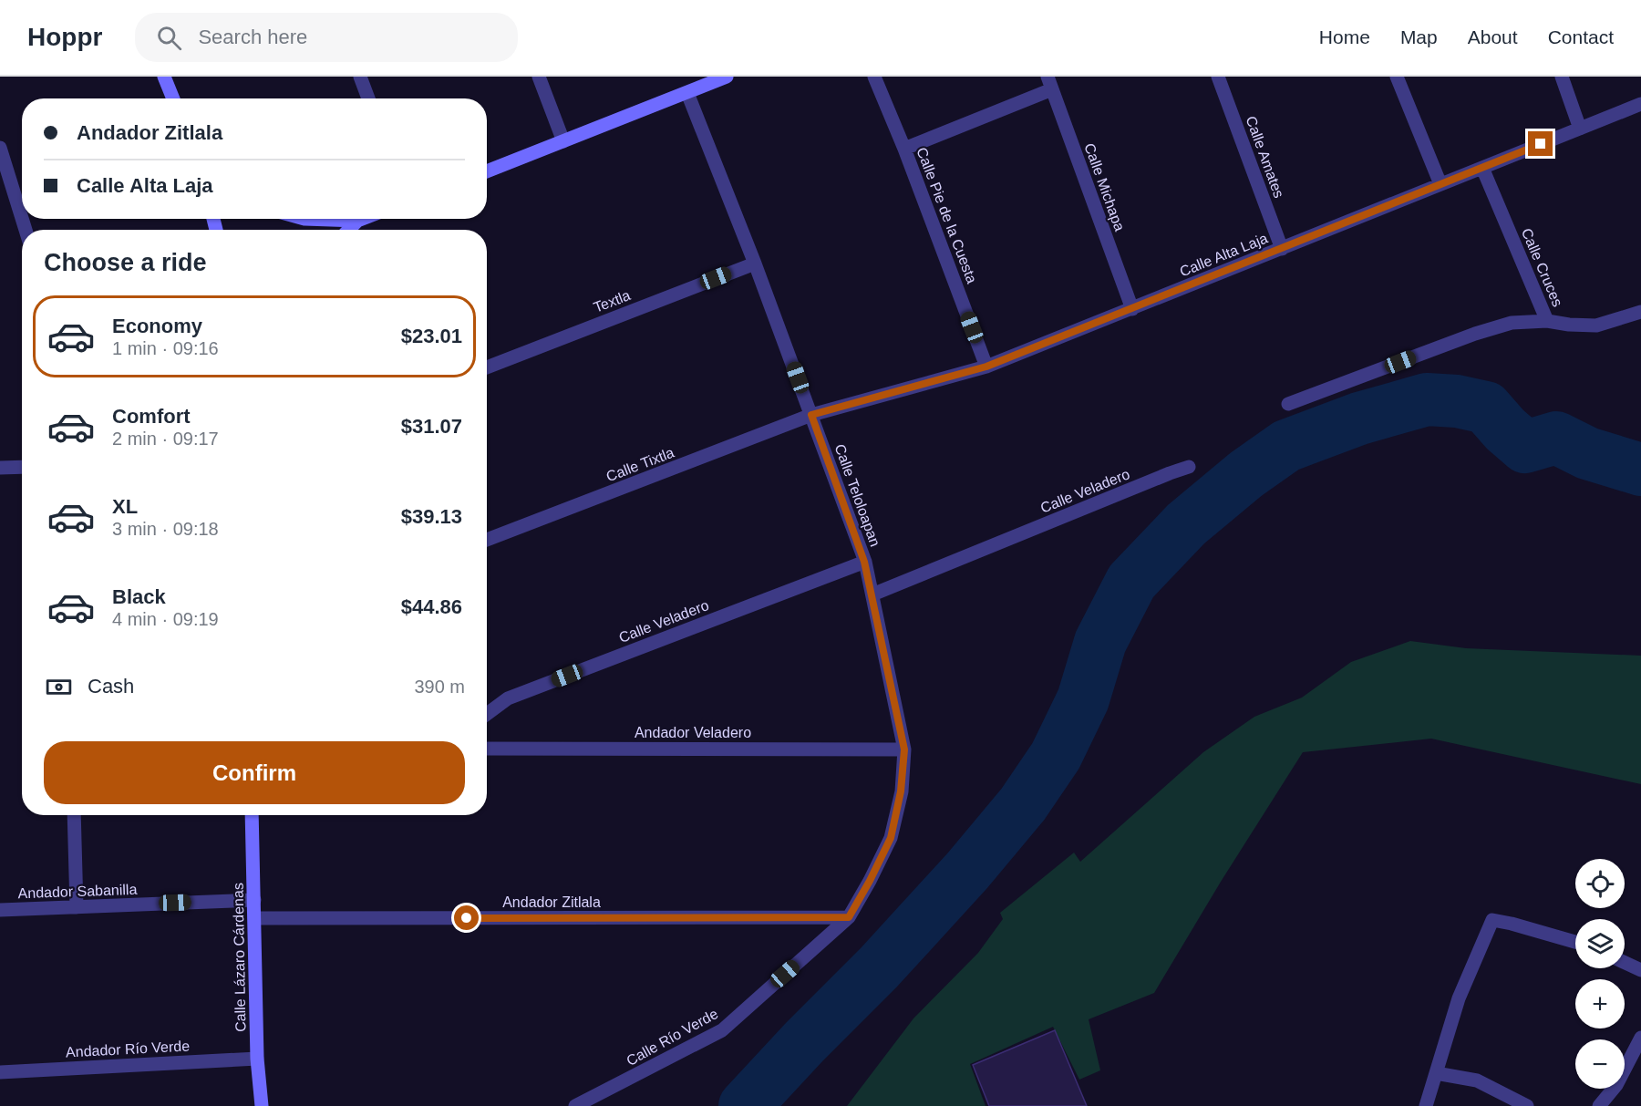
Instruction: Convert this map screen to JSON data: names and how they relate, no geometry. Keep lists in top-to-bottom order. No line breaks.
{"streets":{"main road":["Calle Lázaro Cárdenas"],"street":["Calle Amates","Calle Michapa","Calle Pie de la Cuesta","Calle Alta Laja","Calle Cruces","Textla","Calle Tixtla","Calle Veladero","Calle Teloloapan","Andador Veladero","Andador Sabanilla","Andador Zitlala","Calle Río Verde","Andador Río Verde"]},"crossings":[["Calle Amates","Calle Alta Laja"],["Calle Michapa","Calle Alta Laja"],["Calle Pie de la Cuesta","Calle Alta Laja"],["Calle Alta Laja","Calle Cruces"],["Calle Alta Laja","Calle Tixtla"],["Calle Alta Laja","Calle Teloloapan"],["Textla","Calle Teloloapan"],["Calle Tixtla","Calle Teloloapan"],["Calle Veladero","Calle Teloloapan"],["Calle Teloloapan","Andador Veladero"],["Calle Teloloapan","Andador Zitlala"],["Calle Teloloapan","Calle Río Verde"],["Andador Sabanilla","Calle Lázaro Cárdenas"],["Andador Zitlala","Calle Lázaro Cárdenas"],["Andador Zitlala","Calle Río Verde"],["Calle Lázaro Cárdenas","Andador Río Verde"]],"page":{"header":"Hoppr","search":"Search here","nav":["Home","Map","About","Contact"],"banner":["Andador Zitlala","Calle Alta Laja"],"heading":"Choose a ride","list":[{"name":"Economy","note":"1 min · 09:16","value":"$23.01"},{"name":"Comfort","note":"2 min · 09:17","value":"$31.07"},{"name":"XL","note":"3 min · 09:18","value":"$39.13"},{"name":"Black","note":"4 min · 09:19","value":"$44.86"}],"pay":["Cash","390 m"],"buttons":"Confirm","map_buttons":["+","−"]}}
